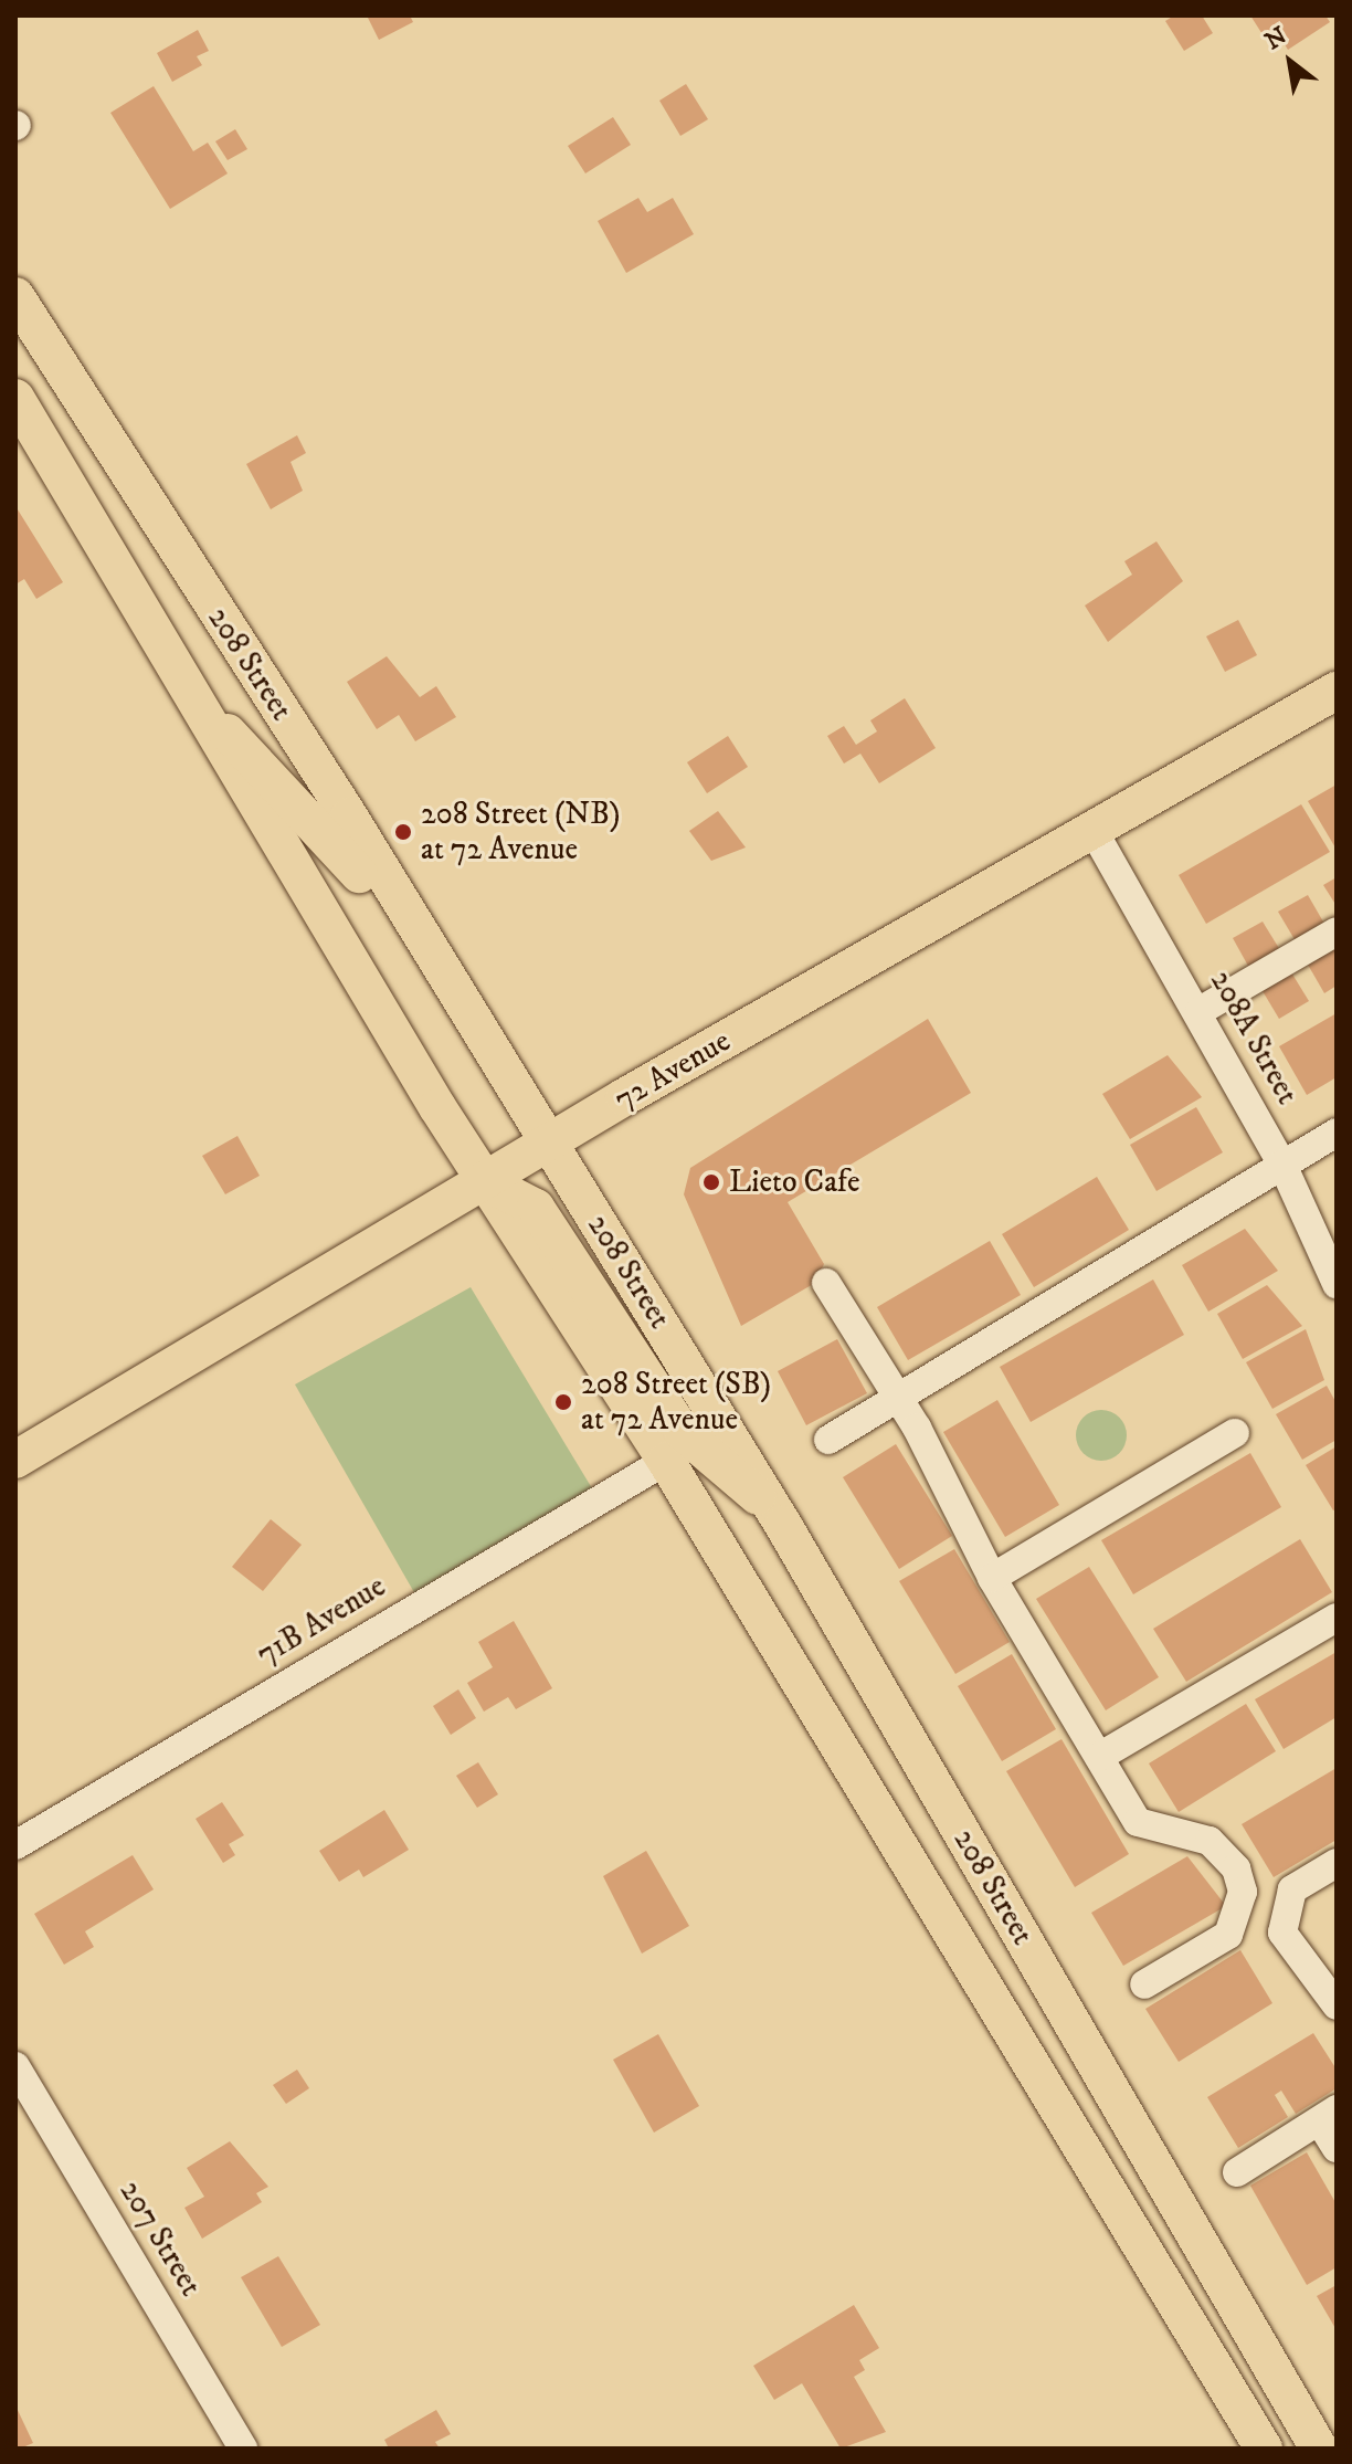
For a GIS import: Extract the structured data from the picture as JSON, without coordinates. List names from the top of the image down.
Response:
{
  "streets": {
    "main road": ["208 Street", "72 Avenue"],
    "street": ["208A Street", "71B Avenue", "207 Street"]
  },
  "crossings": [
    ["208 Street", "72 Avenue"],
    ["208 Street", "71B Avenue"],
    ["208A Street", "72 Avenue"]
  ],
  "places": ["208 Street (NB) at 72 Avenue", "Lieto Cafe", "208 Street (SB) at 72 Avenue"],
  "north": "top left"
}
